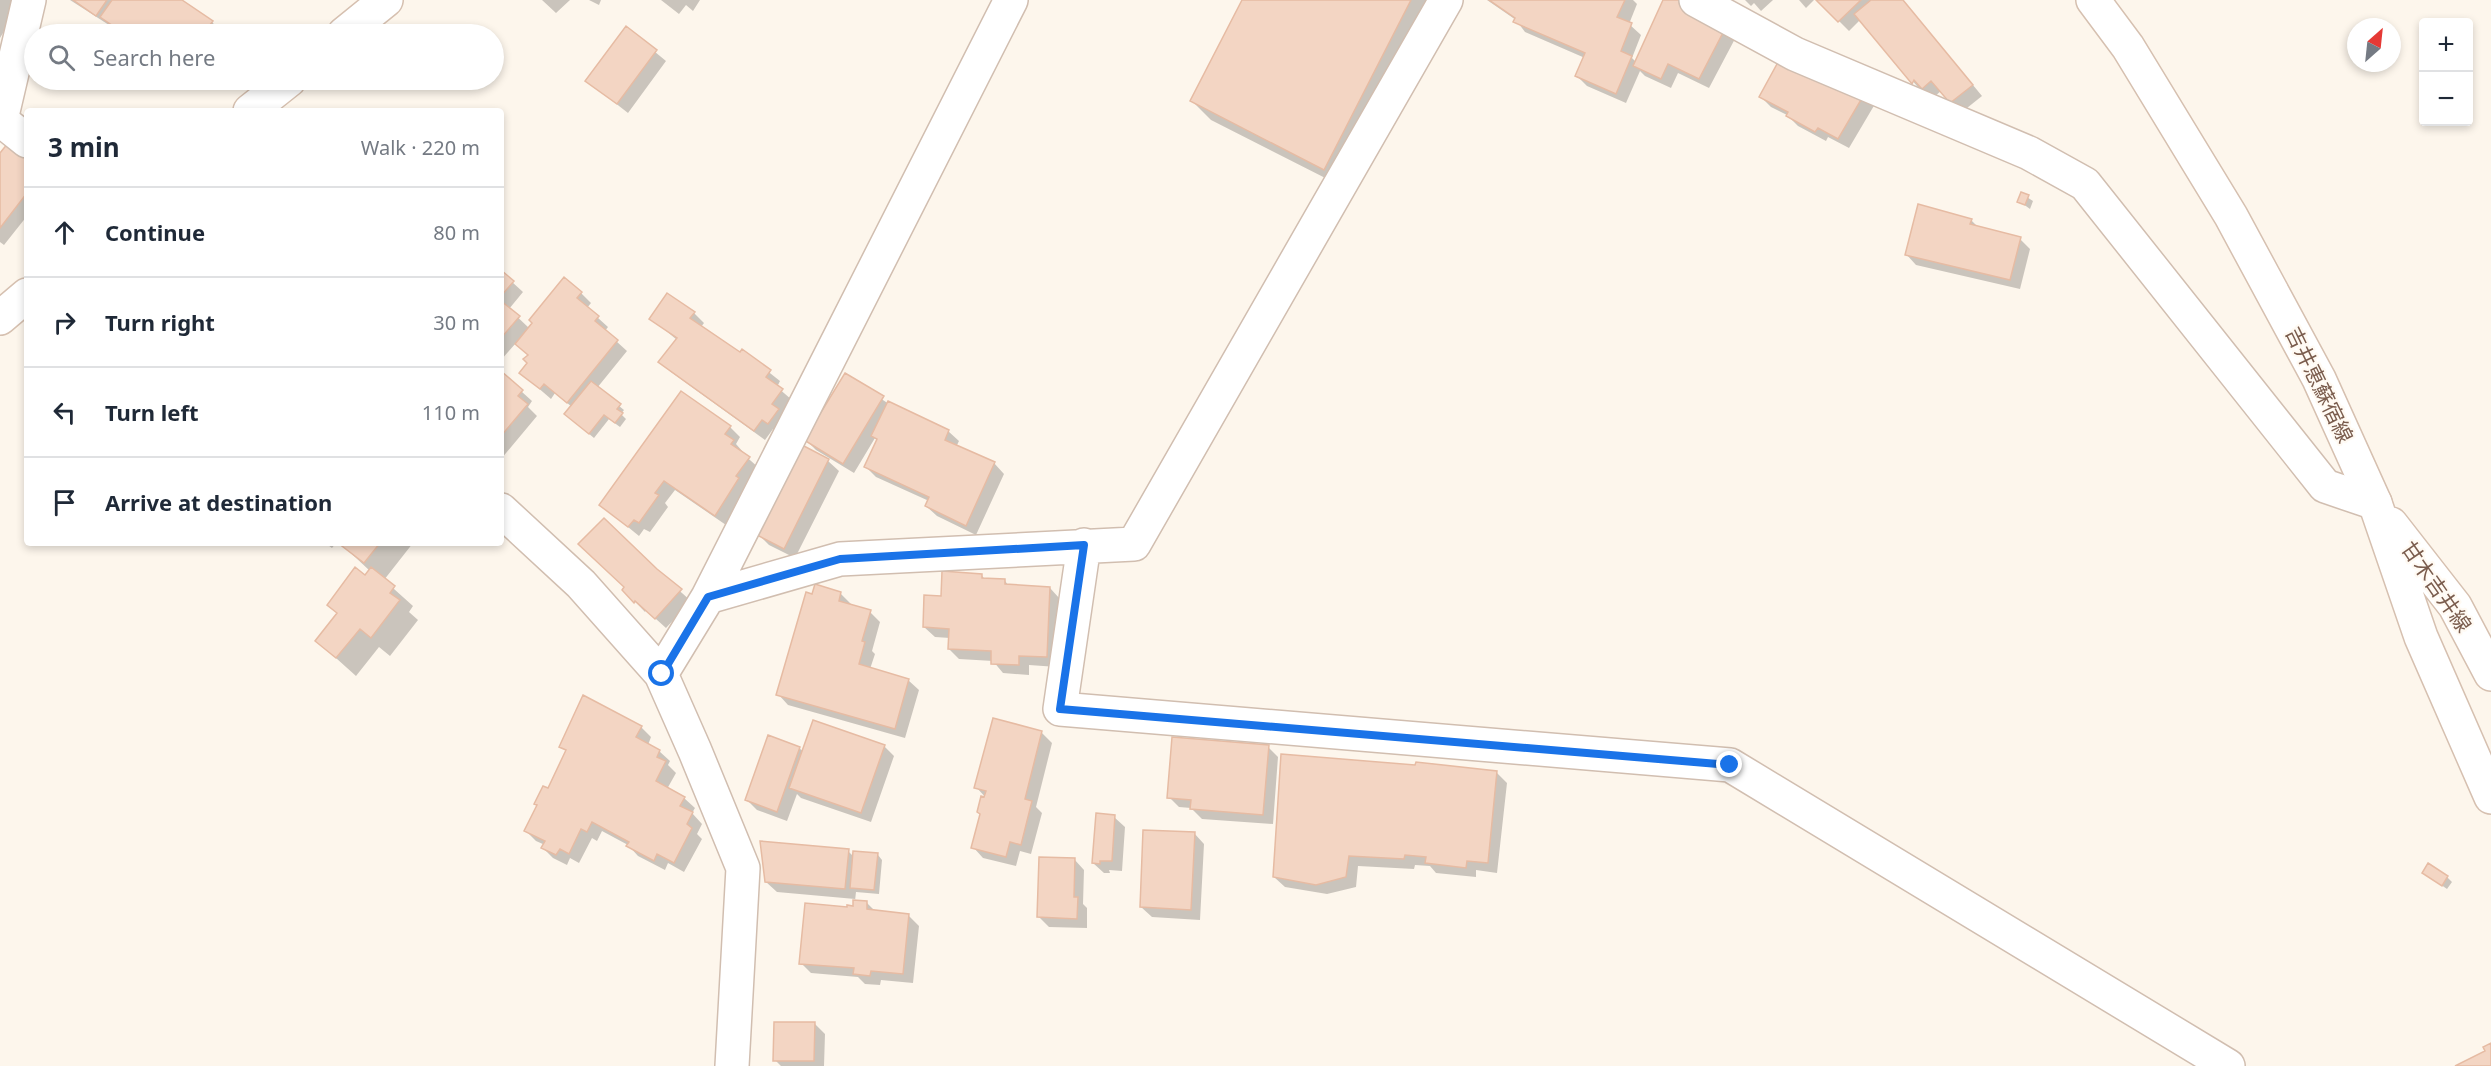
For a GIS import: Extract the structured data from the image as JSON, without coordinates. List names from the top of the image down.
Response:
{
  "streets": {
    "street": ["吉井恵蘇宿線", "甘木吉井線"]
  },
  "crossings": [
    ["吉井恵蘇宿線", "甘木吉井線"]
  ],
  "north": "top right",
  "page": {
    "map_buttons": ["+", "−"],
    "search": "Search here",
    "heading": ["3 min", "Walk · 220 m"],
    "list": [
      ["Continue", "80 m"],
      ["Turn right", "30 m"],
      ["Turn left", "110 m"],
      "Arrive at destination"
    ]
  }
}
